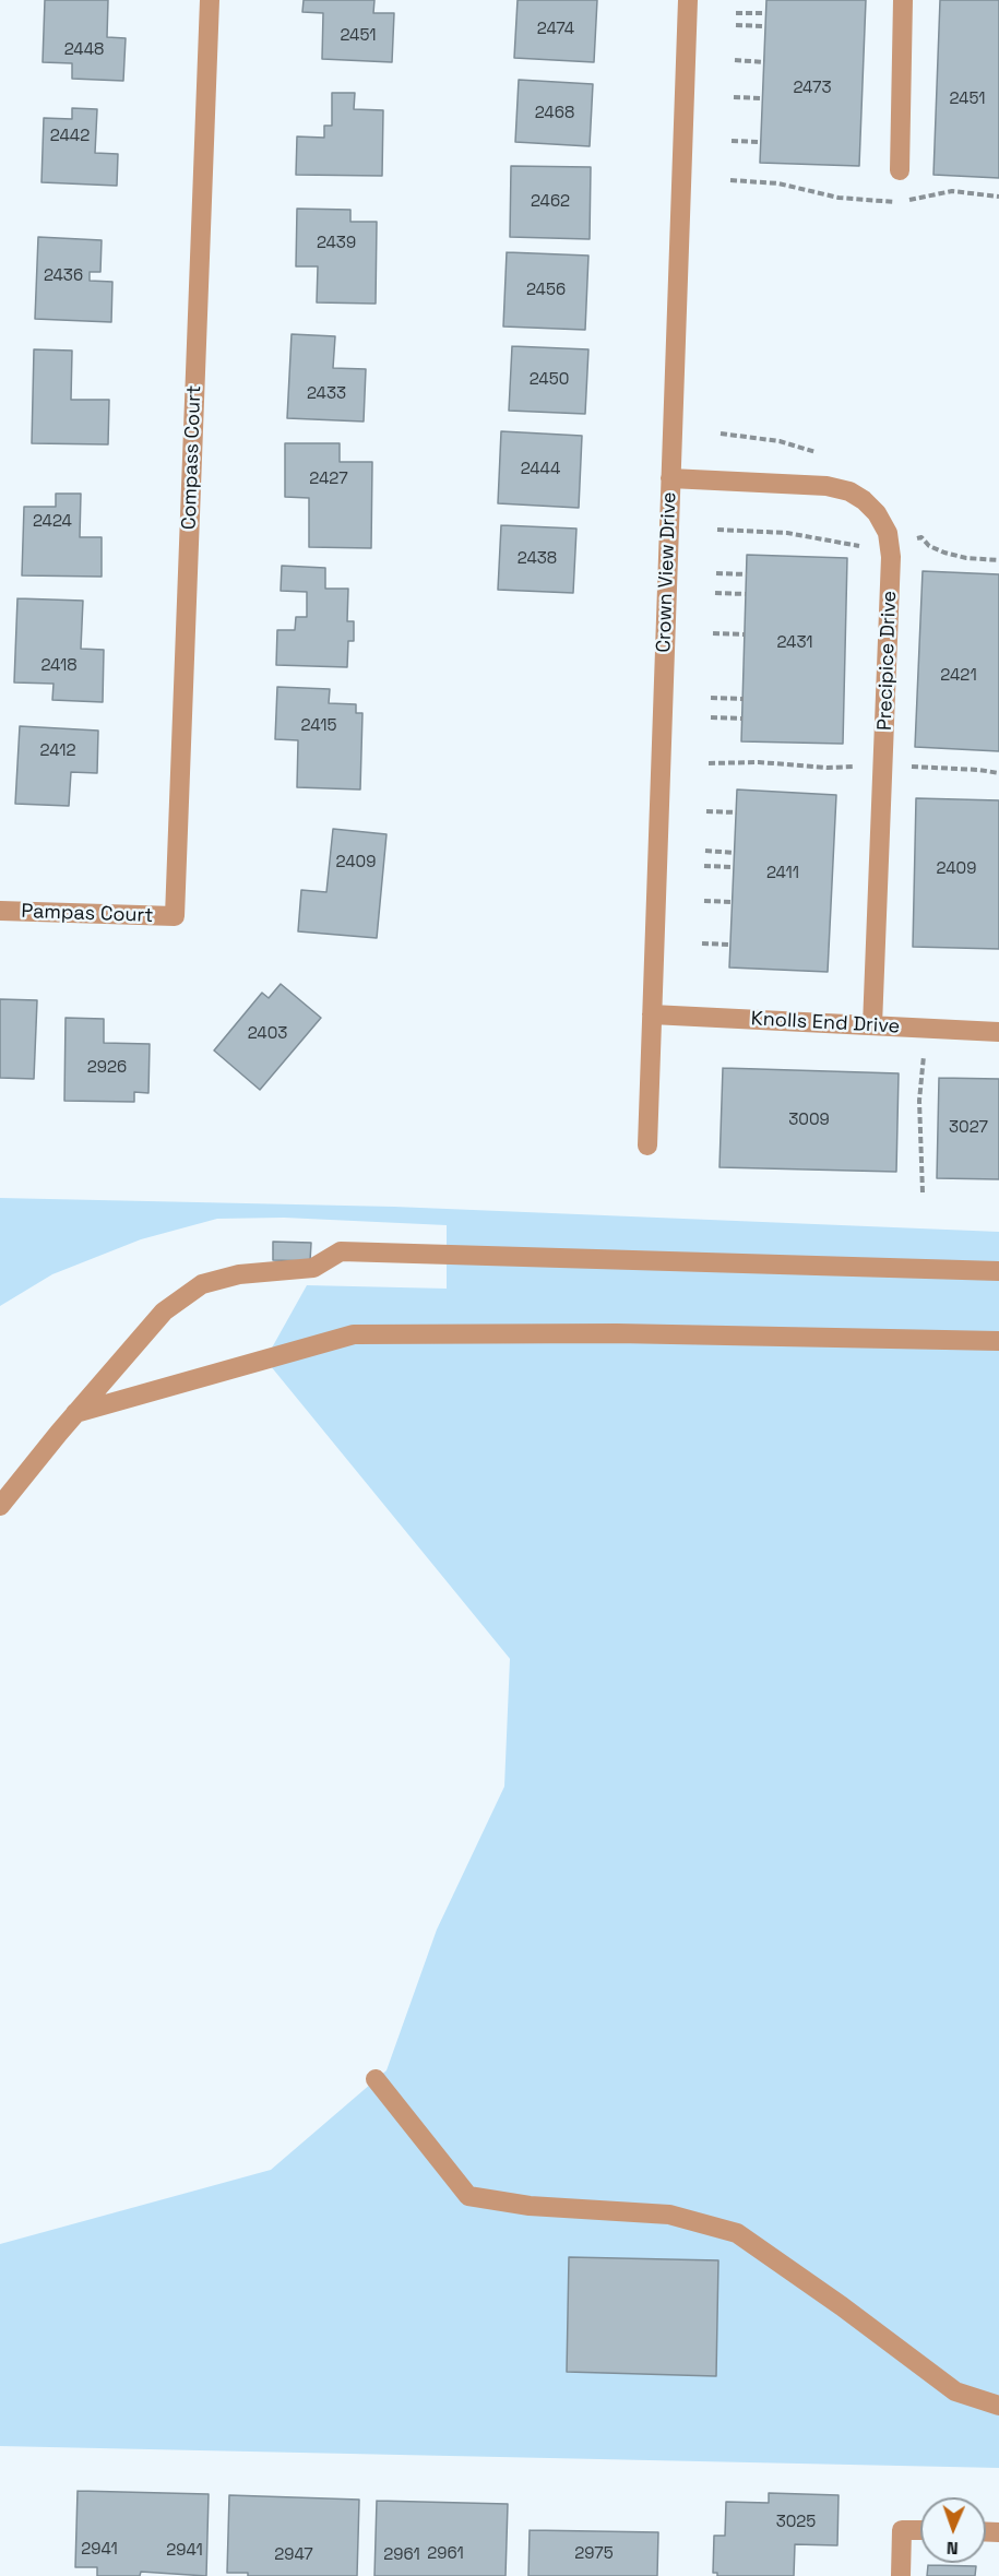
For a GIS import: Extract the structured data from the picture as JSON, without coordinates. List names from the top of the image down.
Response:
{
  "streets": {
    "street": [
      "Compass Court",
      "Crown View Drive",
      "Precipice Drive",
      "Pampas Court",
      "Knolls End Drive"
    ]
  },
  "crossings": [
    ["Compass Court", "Pampas Court"],
    ["Crown View Drive", "Precipice Drive"],
    ["Crown View Drive", "Knolls End Drive"],
    ["Precipice Drive", "Knolls End Drive"]
  ],
  "house_numbers": [
    "2474",
    "2451",
    "2448",
    "2473",
    "2451",
    "2468",
    "2442",
    "2462",
    "2439",
    "2436",
    "2456",
    "2450",
    "2433",
    "2444",
    "2427",
    "2424",
    "2438",
    "2431",
    "2418",
    "2421",
    "2415",
    "2412",
    "2409",
    "2409",
    "2411",
    "2403",
    "2926",
    "3009",
    "3027",
    "3025",
    "2941",
    "2941",
    "2961",
    "2975",
    "2947",
    "2961"
  ],
  "north": "bottom"
}
